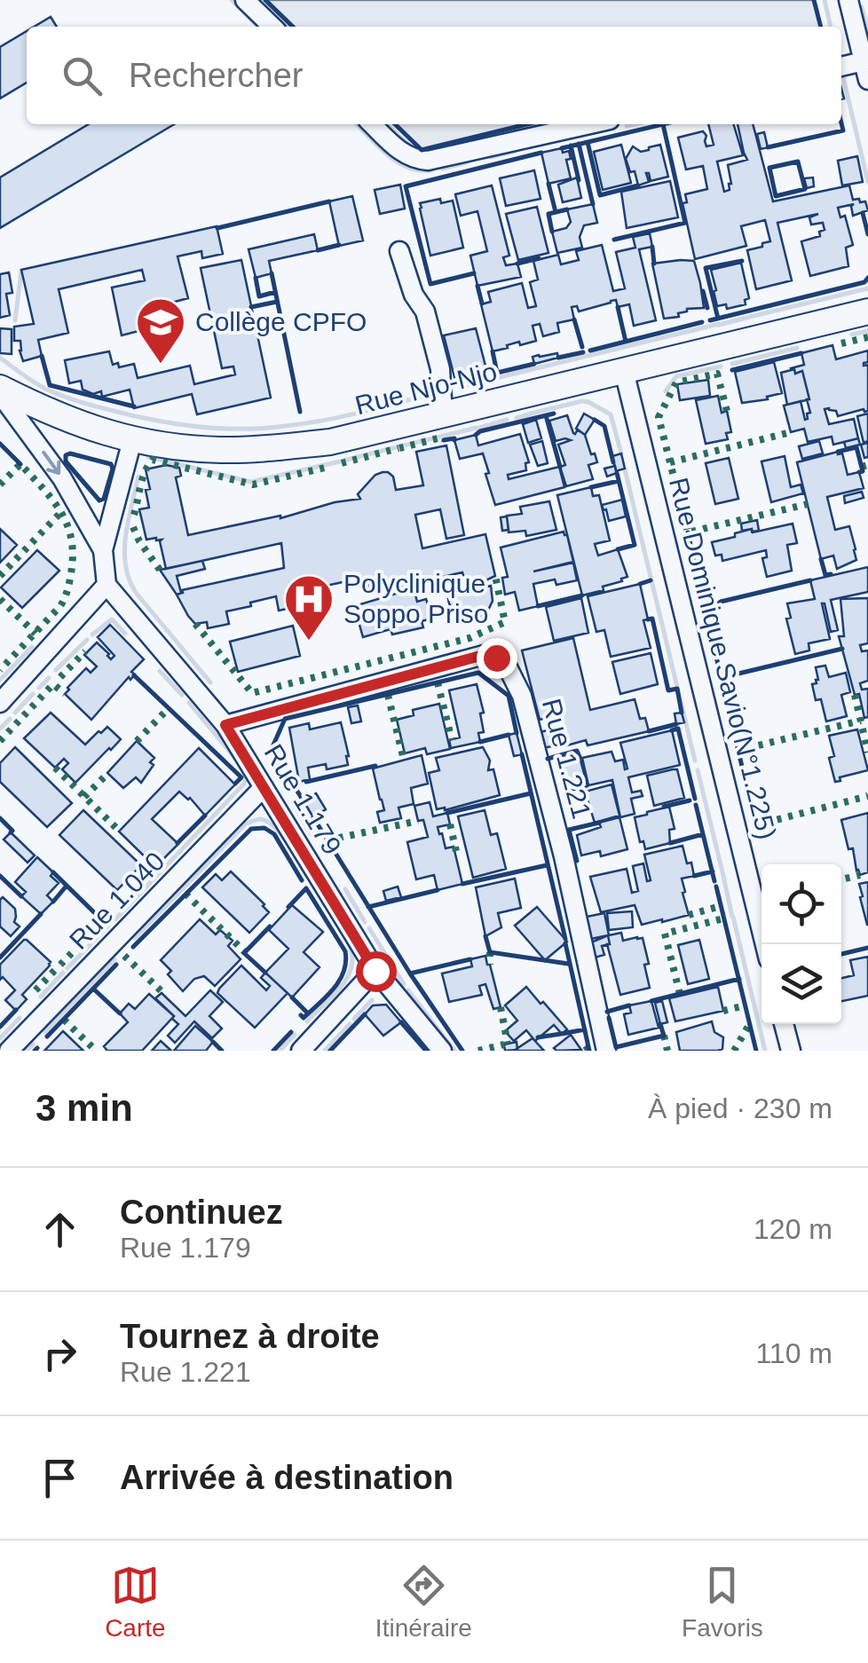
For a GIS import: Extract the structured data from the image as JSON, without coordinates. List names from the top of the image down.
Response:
{
  "streets": {
    "main road": ["Rue Njo-Njo"],
    "street": [
      "Rue Dominique Savio(N°1.225)",
      "Rue 1.221",
      "Rue 1.179",
      "Rue 1.040"
    ]
  },
  "crossings": [
    ["Rue Njo-Njo", "Rue Dominique Savio(N°1.225)"],
    ["Rue 1.221", "Rue 1.179"],
    ["Rue 1.179", "Rue 1.040"]
  ],
  "places": {
    "school or university": ["Collège CPFO"],
    "hospital": ["Polyclinique Soppo Priso"]
  },
  "page": {
    "search": "Rechercher",
    "heading": ["3 min", "À pied · 230 m"],
    "list": [
      ["Continuez", "Rue 1.179", "120 m"],
      ["Tournez à droite", "Rue 1.221", "110 m"],
      "Arrivée à destination"
    ],
    "nav": ["Carte", "Itinéraire", "Favoris"]
  }
}
